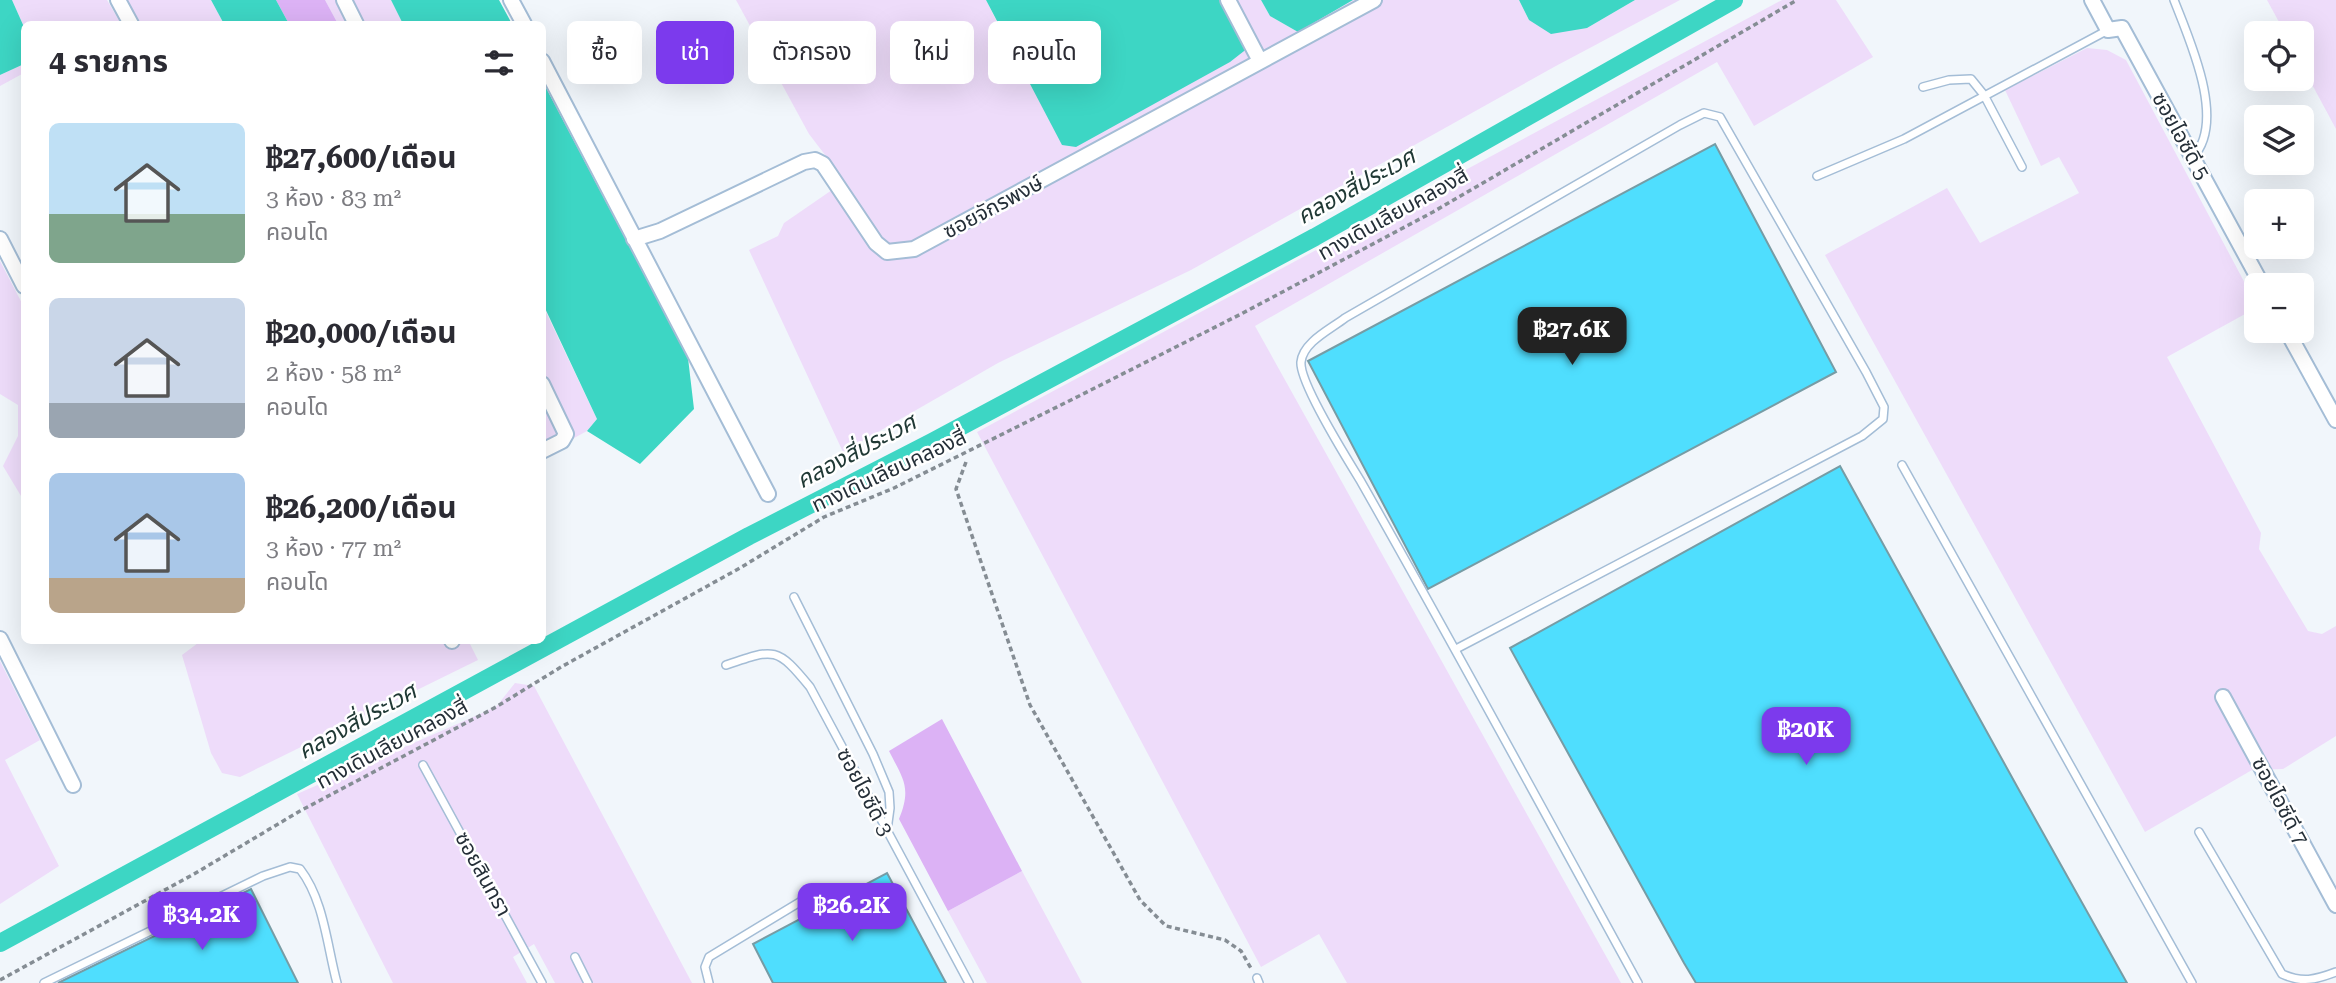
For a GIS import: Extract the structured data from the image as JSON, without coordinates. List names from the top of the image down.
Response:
{
  "streets": {
    "street": ["ซอยไอซีดี 5", "ซอยจักรพงษ์", "ซอยไอซีดี 7"],
    "lane": ["ซอยไอซีดี 3", "ซอยสินทรา"],
    "path": ["ทางเดินเลียบคลองสี่"]
  },
  "water": ["คลองสี่ประเวศ"],
  "page": {
    "map_buttons": ["+", "−"],
    "chip": [
      "ซื้อ",
      "เช่า",
      "ตัวกรอง",
      "ใหม่",
      "คอนโด"
    ],
    "heading": "4 รายการ",
    "list": [
      {
        "name": "฿27,600/เดือน",
        "note": "3 ห้อง · 83 m² · คอนโด"
      },
      {
        "name": "฿20,000/เดือน",
        "note": "2 ห้อง · 58 m² · คอนโด"
      },
      {
        "name": "฿26,200/เดือน",
        "note": "3 ห้อง · 77 m² · คอนโด"
      }
    ],
    "price": [
      "฿27.6K",
      "฿20K",
      "฿26.2K",
      "฿34.2K"
    ]
  }
}
